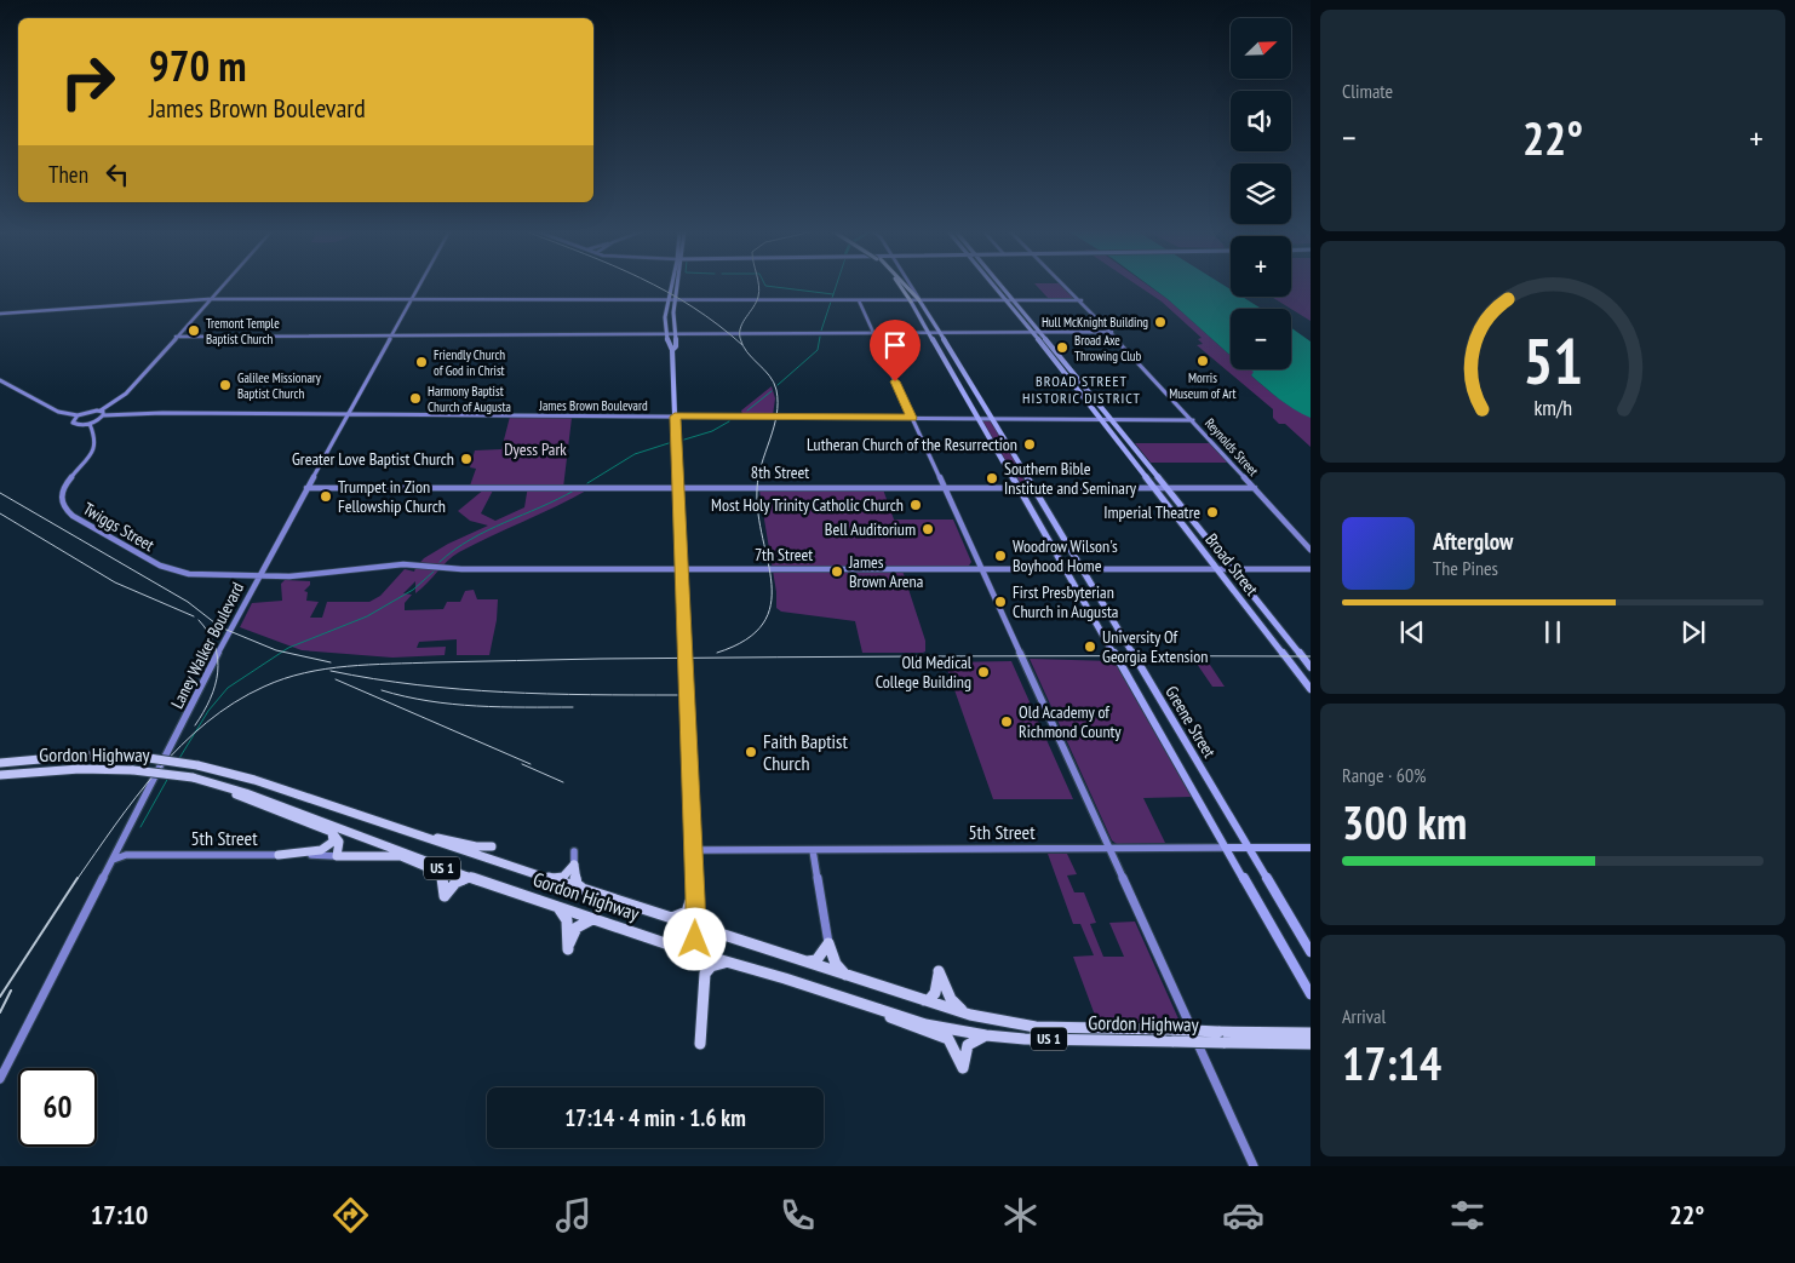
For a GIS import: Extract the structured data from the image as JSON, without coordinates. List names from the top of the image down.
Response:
{
  "streets": {
    "highway": ["Gordon Highway", "US 1"],
    "main road": ["Broad Street", "Greene Street", "5th Street"],
    "street": [
      "James Brown Boulevard",
      "Reynolds Street",
      "8th Street",
      "Twiggs Street",
      "7th Street",
      "Laney Walker Boulevard"
    ]
  },
  "crossings": [
    ["James Brown Boulevard", "Reynolds Street"],
    ["James Brown Boulevard", "Broad Street"],
    ["James Brown Boulevard", "Laney Walker Boulevard"],
    ["James Brown Boulevard", "Greene Street"],
    ["Reynolds Street", "8th Street"],
    ["8th Street", "Broad Street"],
    ["8th Street", "Laney Walker Boulevard"],
    ["8th Street", "Greene Street"],
    ["Twiggs Street", "7th Street"],
    ["Twiggs Street", "Laney Walker Boulevard"],
    ["7th Street", "Broad Street"],
    ["7th Street", "Laney Walker Boulevard"],
    ["7th Street", "Greene Street"],
    ["Laney Walker Boulevard", "5th Street"],
    ["Greene Street", "5th Street"]
  ],
  "districts": ["BROAD STREET HISTORIC DISTRICT"],
  "parks": ["Dyess Park"],
  "places": [
    "Hull McKnight Building",
    "Tremont Temple Baptist Church",
    "Broad Axe Throwing Club",
    "Morris Museum of Art",
    "Friendly Church of God in Christ",
    "Galilee Missionary Baptist Church",
    "Harmony Baptist Church of Augusta",
    "Lutheran Church of the Resurrection",
    "Greater Love Baptist Church",
    "Southern Bible Institute and Seminary",
    "Trumpet in Zion Fellowship Church",
    "Most Holy Trinity Catholic Church",
    "Imperial Theatre",
    "Bell Auditorium",
    "Woodrow Wilson's Boyhood Home",
    "James Brown Arena",
    "First Presbyterian Church in Augusta",
    "University Of Georgia Extension",
    "Old Medical College Building",
    "Old Academy of Richmond County",
    "Faith Baptist Church"
  ],
  "north": "top right",
  "page": {
    "tile": [
      "Climate",
      ["Range · 60%", "300 km"],
      ["Arrival", "17:14"]
    ],
    "map_buttons": ["+", "−"],
    "turn": ["970 m", "James Brown Boulevard"],
    "heat": ["−", "22°", "+"],
    "then": "Then",
    "song": ["Afterglow", "The Pines"],
    "limit": "60",
    "trip": "17:14 · 4 min · 1.6 km",
    "tabs": ["17:10", "22°"],
    "gauge": ["51", "km/h"]
  }
}
